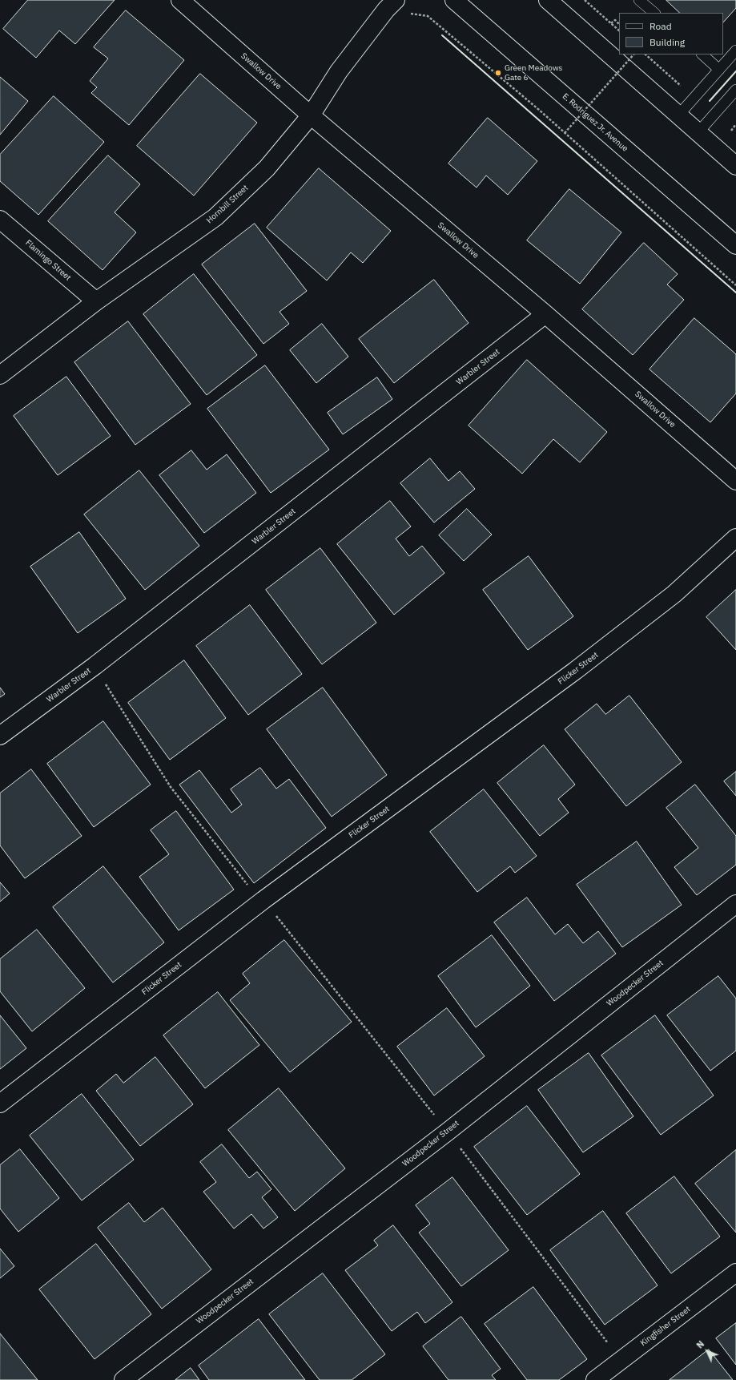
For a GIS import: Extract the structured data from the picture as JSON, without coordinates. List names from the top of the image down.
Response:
{
  "streets": {
    "street": [
      "Swallow Drive",
      "E. Rodriguez Jr. Avenue",
      "Hornbill Street",
      "Flamingo Street",
      "Warbler Street",
      "Flicker Street",
      "Woodpecker Street",
      "Kingfisher Street"
    ]
  },
  "crossings": [
    ["Swallow Drive", "Hornbill Street"],
    ["Swallow Drive", "Warbler Street"],
    ["Hornbill Street", "Flamingo Street"]
  ],
  "places": ["Green Meadows Gate 6"],
  "legend": ["Road", "Building"],
  "north": "top left"
}
